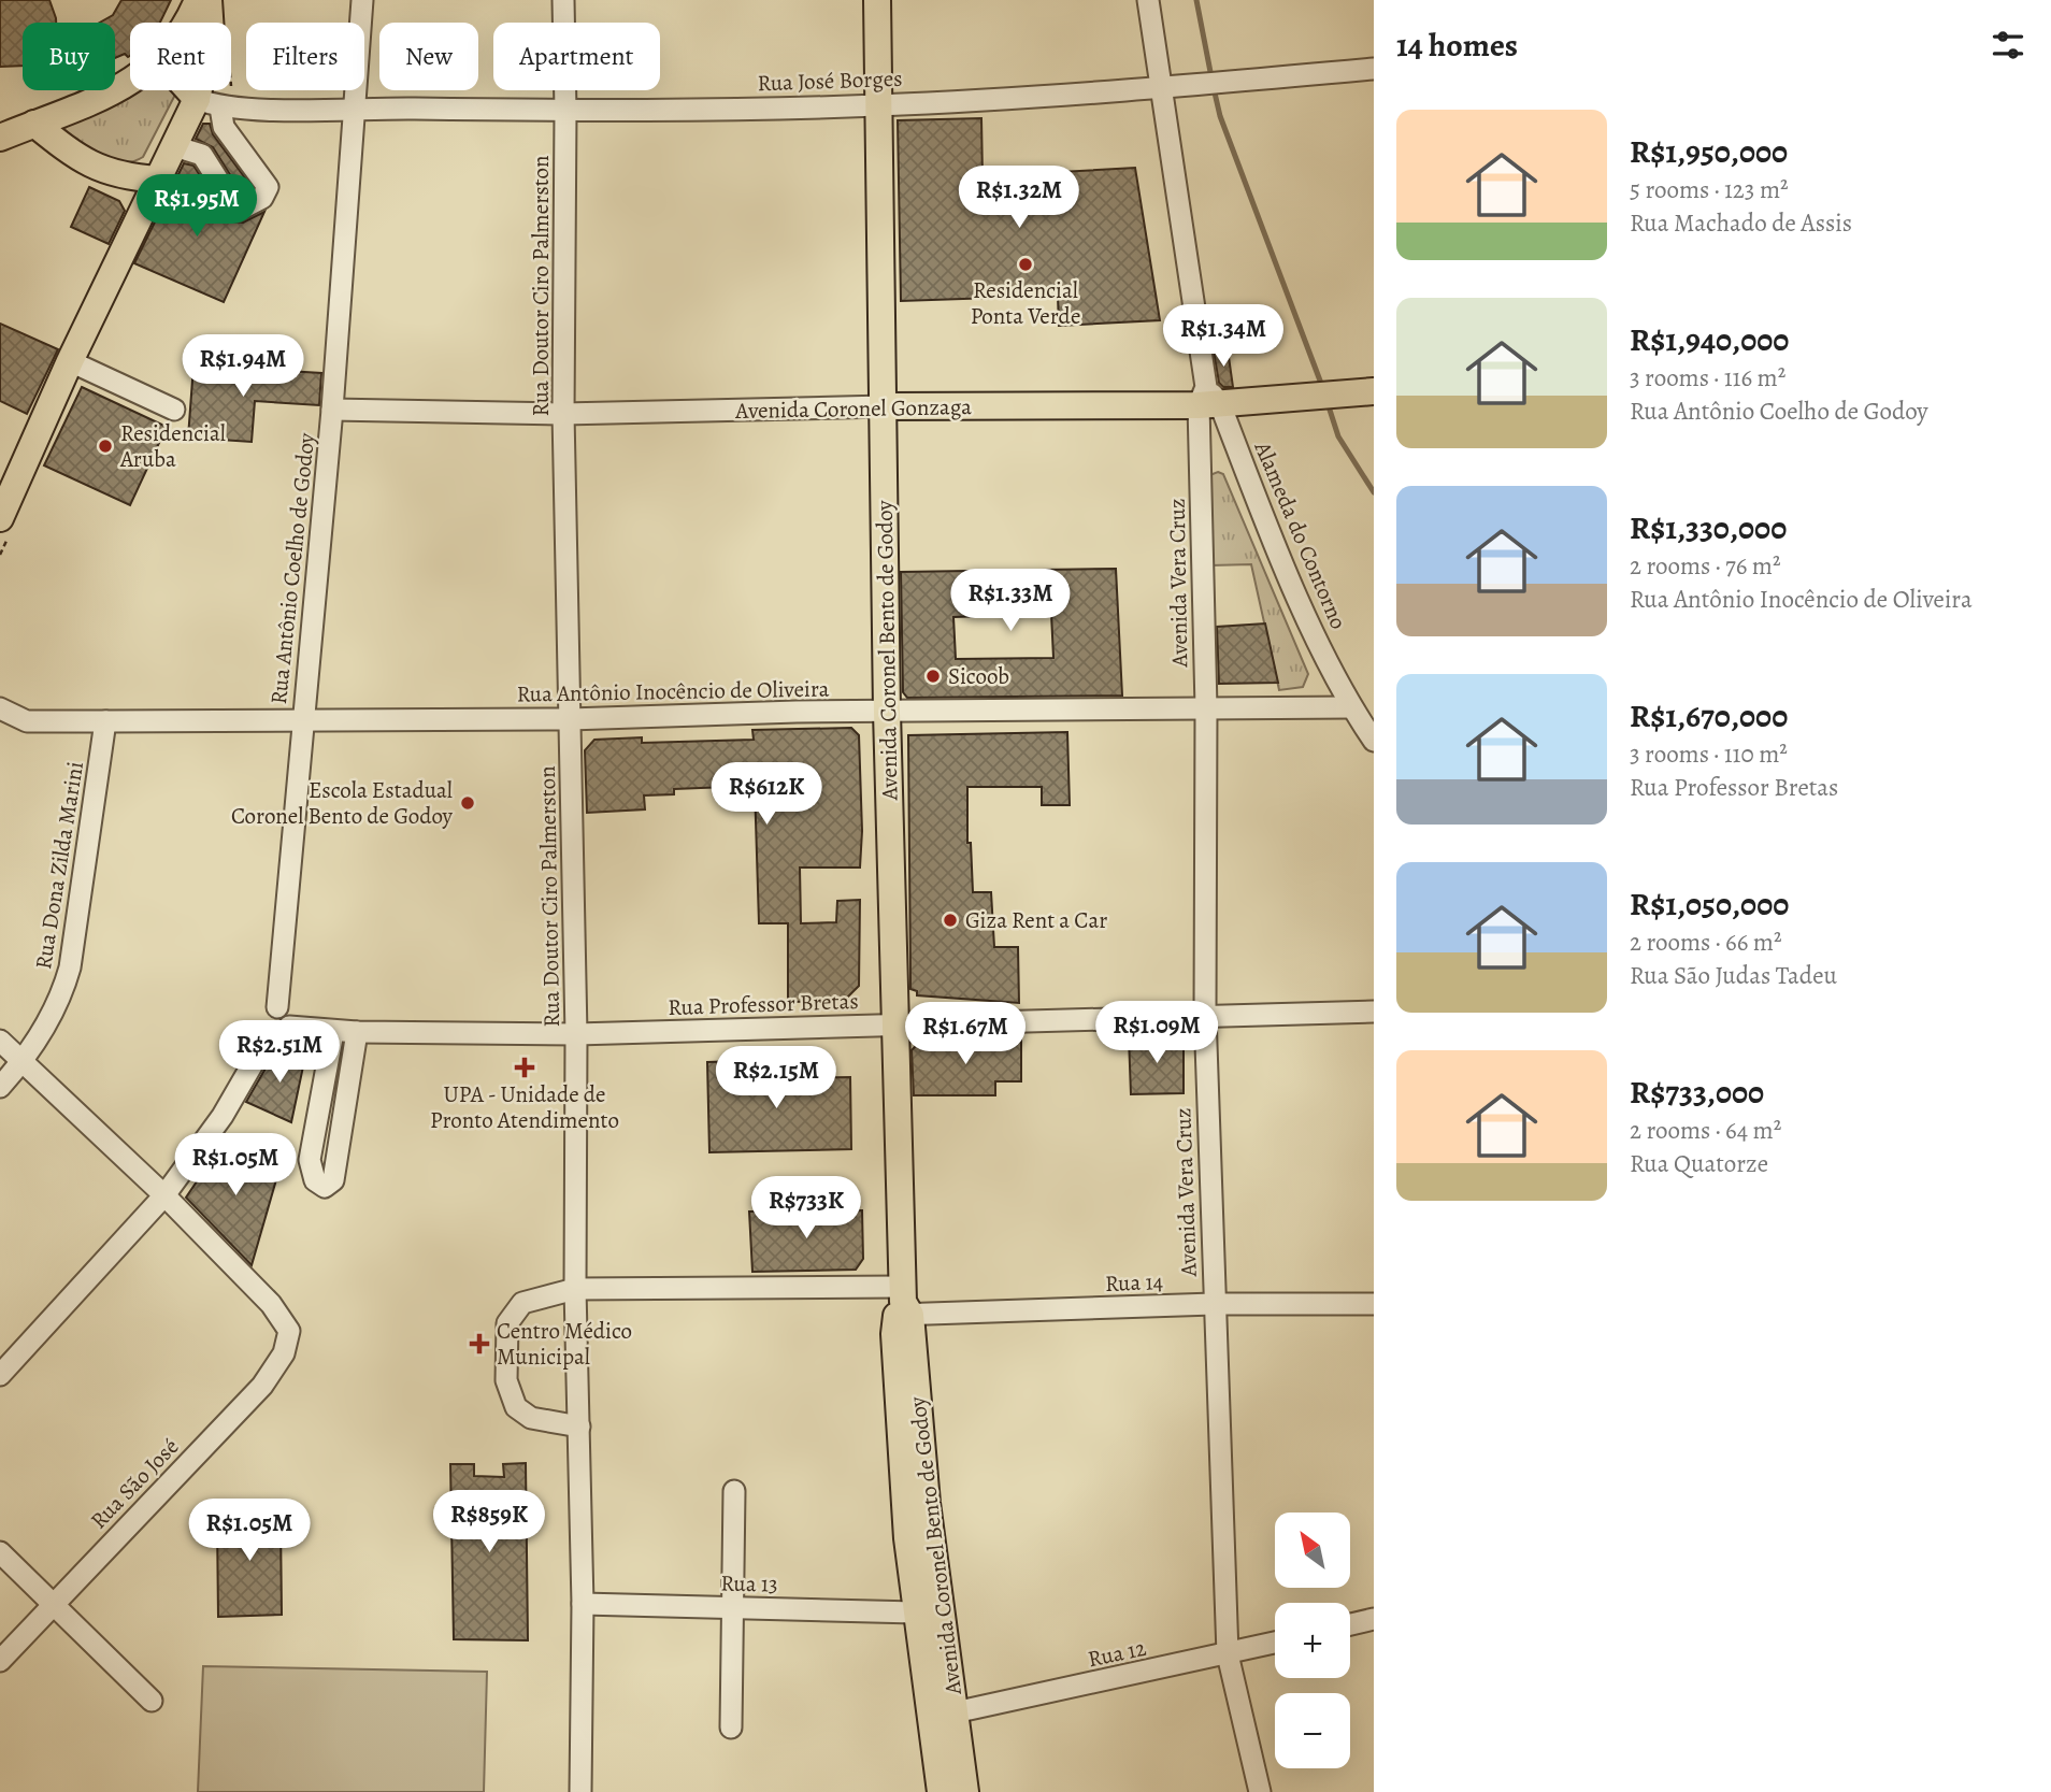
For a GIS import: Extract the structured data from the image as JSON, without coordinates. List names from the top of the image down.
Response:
{
  "streets": {
    "main road": ["Avenida Coronel Gonzaga", "Avenida Coronel Bento de Godoy"],
    "street": [
      "Rua José Borges",
      "Rua Doutor Ciro Palmerston",
      "Alameda do Contorno",
      "Rua Antônio Coelho de Godoy",
      "Avenida Vera Cruz",
      "Rua Antônio Inocêncio de Oliveira",
      "Rua Dona Zilda Marini",
      "Rua Professor Bretas",
      "Rua 14",
      "Rua São José",
      "Rua 13",
      "Rua 12"
    ]
  },
  "crossings": [
    ["Rua José Borges", "Rua Doutor Ciro Palmerston"],
    ["Rua José Borges", "Alameda do Contorno"],
    ["Rua José Borges", "Rua Antônio Coelho de Godoy"],
    ["Rua José Borges", "Avenida Coronel Bento de Godoy"],
    ["Rua Doutor Ciro Palmerston", "Avenida Coronel Gonzaga"],
    ["Rua Doutor Ciro Palmerston", "Rua Antônio Inocêncio de Oliveira"],
    ["Rua Doutor Ciro Palmerston", "Rua Professor Bretas"],
    ["Rua Doutor Ciro Palmerston", "Rua 14"],
    ["Rua Doutor Ciro Palmerston", "Rua 13"],
    ["Avenida Coronel Gonzaga", "Alameda do Contorno"],
    ["Avenida Coronel Gonzaga", "Rua Antônio Coelho de Godoy"],
    ["Avenida Coronel Gonzaga", "Avenida Vera Cruz"],
    ["Avenida Coronel Gonzaga", "Avenida Coronel Bento de Godoy"],
    ["Alameda do Contorno", "Avenida Vera Cruz"],
    ["Alameda do Contorno", "Rua Antônio Inocêncio de Oliveira"],
    ["Rua Antônio Coelho de Godoy", "Rua Antônio Inocêncio de Oliveira"],
    ["Rua Antônio Coelho de Godoy", "Rua Professor Bretas"],
    ["Avenida Vera Cruz", "Rua Antônio Inocêncio de Oliveira"],
    ["Avenida Vera Cruz", "Rua Professor Bretas"],
    ["Avenida Vera Cruz", "Rua 14"],
    ["Avenida Vera Cruz", "Rua 12"],
    ["Avenida Coronel Bento de Godoy", "Rua Antônio Inocêncio de Oliveira"],
    ["Avenida Coronel Bento de Godoy", "Rua Professor Bretas"],
    ["Avenida Coronel Bento de Godoy", "Rua 14"],
    ["Avenida Coronel Bento de Godoy", "Rua 13"],
    ["Avenida Coronel Bento de Godoy", "Rua 12"],
    ["Rua Antônio Inocêncio de Oliveira", "Rua Dona Zilda Marini"]
  ],
  "places": {
    "other": [
      "Residencial Ponta Verde",
      "Residencial Aruba",
      "Sicoob",
      "Escola Estadual Coronel Bento de Godoy",
      "Giza Rent a Car"
    ],
    "health": ["UPA - Unidade de Pronto Atendimento", "Centro Médico Municipal"]
  },
  "north": "top left",
  "page": {
    "heading": "14 homes",
    "chip": [
      "Buy",
      "Rent",
      "Filters",
      "New",
      "Apartment"
    ],
    "list": [
      {
        "name": "R$1,950,000",
        "note": "5 rooms · 123 m² · Rua Machado de Assis"
      },
      {
        "name": "R$1,940,000",
        "note": "3 rooms · 116 m² · Rua Antônio Coelho de Godoy"
      },
      {
        "name": "R$1,330,000",
        "note": "2 rooms · 76 m² · Rua Antônio Inocêncio de Oliveira"
      },
      {
        "name": "R$1,670,000",
        "note": "3 rooms · 110 m² · Rua Professor Bretas"
      },
      {
        "name": "R$1,050,000",
        "note": "2 rooms · 66 m² · Rua São Judas Tadeu"
      },
      {
        "name": "R$733,000",
        "note": "2 rooms · 64 m² · Rua Quatorze"
      }
    ],
    "price": [
      "R$1.32M",
      "R$1.95M",
      "R$1.34M",
      "R$1.94M",
      "R$1.33M",
      "R$612K",
      "R$1.09M",
      "R$1.67M",
      "R$2.51M",
      "R$2.15M",
      "R$1.05M",
      "R$733K",
      "R$859K",
      "R$1.05M"
    ],
    "map_buttons": ["+", "−"]
  }
}
